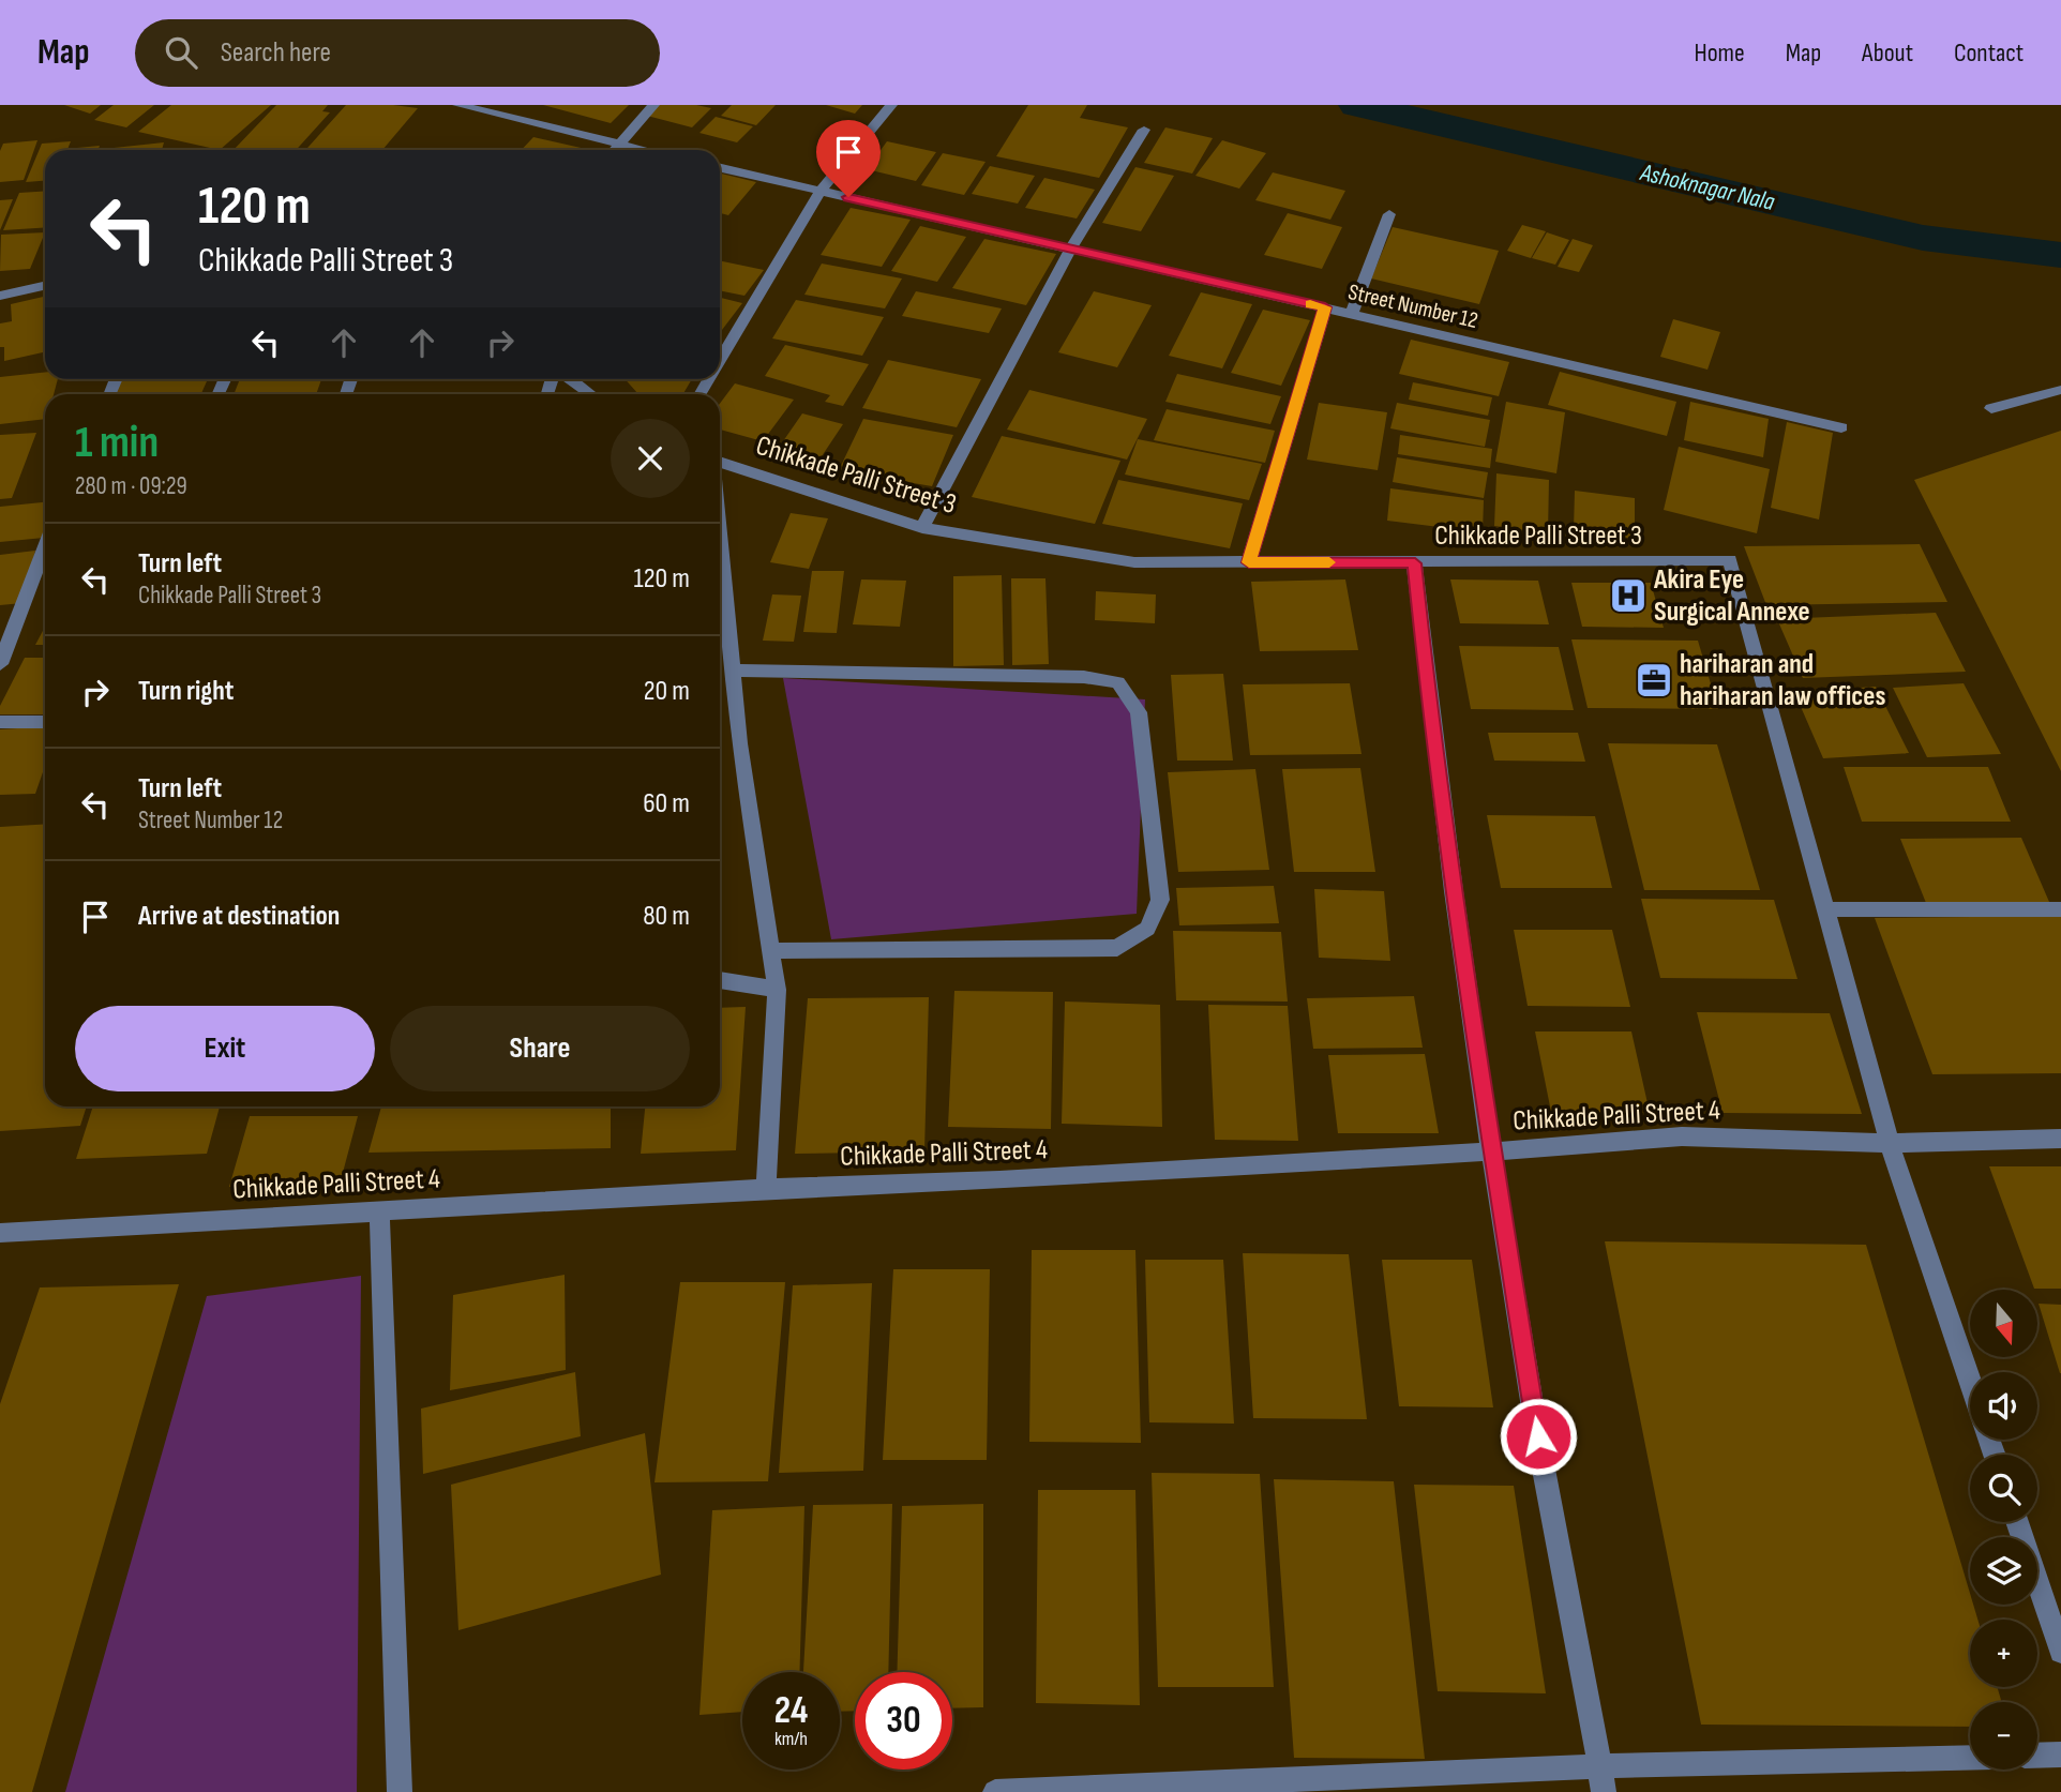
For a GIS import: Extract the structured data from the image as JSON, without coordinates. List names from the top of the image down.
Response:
{
  "streets": {
    "street": ["Street Number 12", "Chikkade Palli Street 3", "Chikkade Palli Street 4"]
  },
  "crossings": [
    ["Chikkade Palli Street 3", "Chikkade Palli Street 4"]
  ],
  "water": ["Ashoknagar Nala"],
  "places": {
    "hospital": ["Akira Eye Surgical Annexe"],
    "office": ["hariharan and hariharan law offices"]
  },
  "north": "bottom",
  "page": {
    "header": "Map",
    "search": "Search here",
    "nav": [
      "Home",
      "Map",
      "About",
      "Contact"
    ],
    "turn": ["120 m", "Chikkade Palli Street 3"],
    "heading": ["1 min", "280 m · 09:29"],
    "list": [
      {
        "name": "Turn left",
        "note": "Chikkade Palli Street 3",
        "value": "120 m"
      },
      {
        "name": "Turn right",
        "value": "20 m"
      },
      {
        "name": "Turn left",
        "note": "Street Number 12",
        "value": "60 m"
      },
      {
        "name": "Arrive at destination",
        "value": "80 m"
      }
    ],
    "buttons": ["Exit", "Share"],
    "map_buttons": ["+", "−"],
    "speed": "24 km/h",
    "limit": "30"
  }
}
